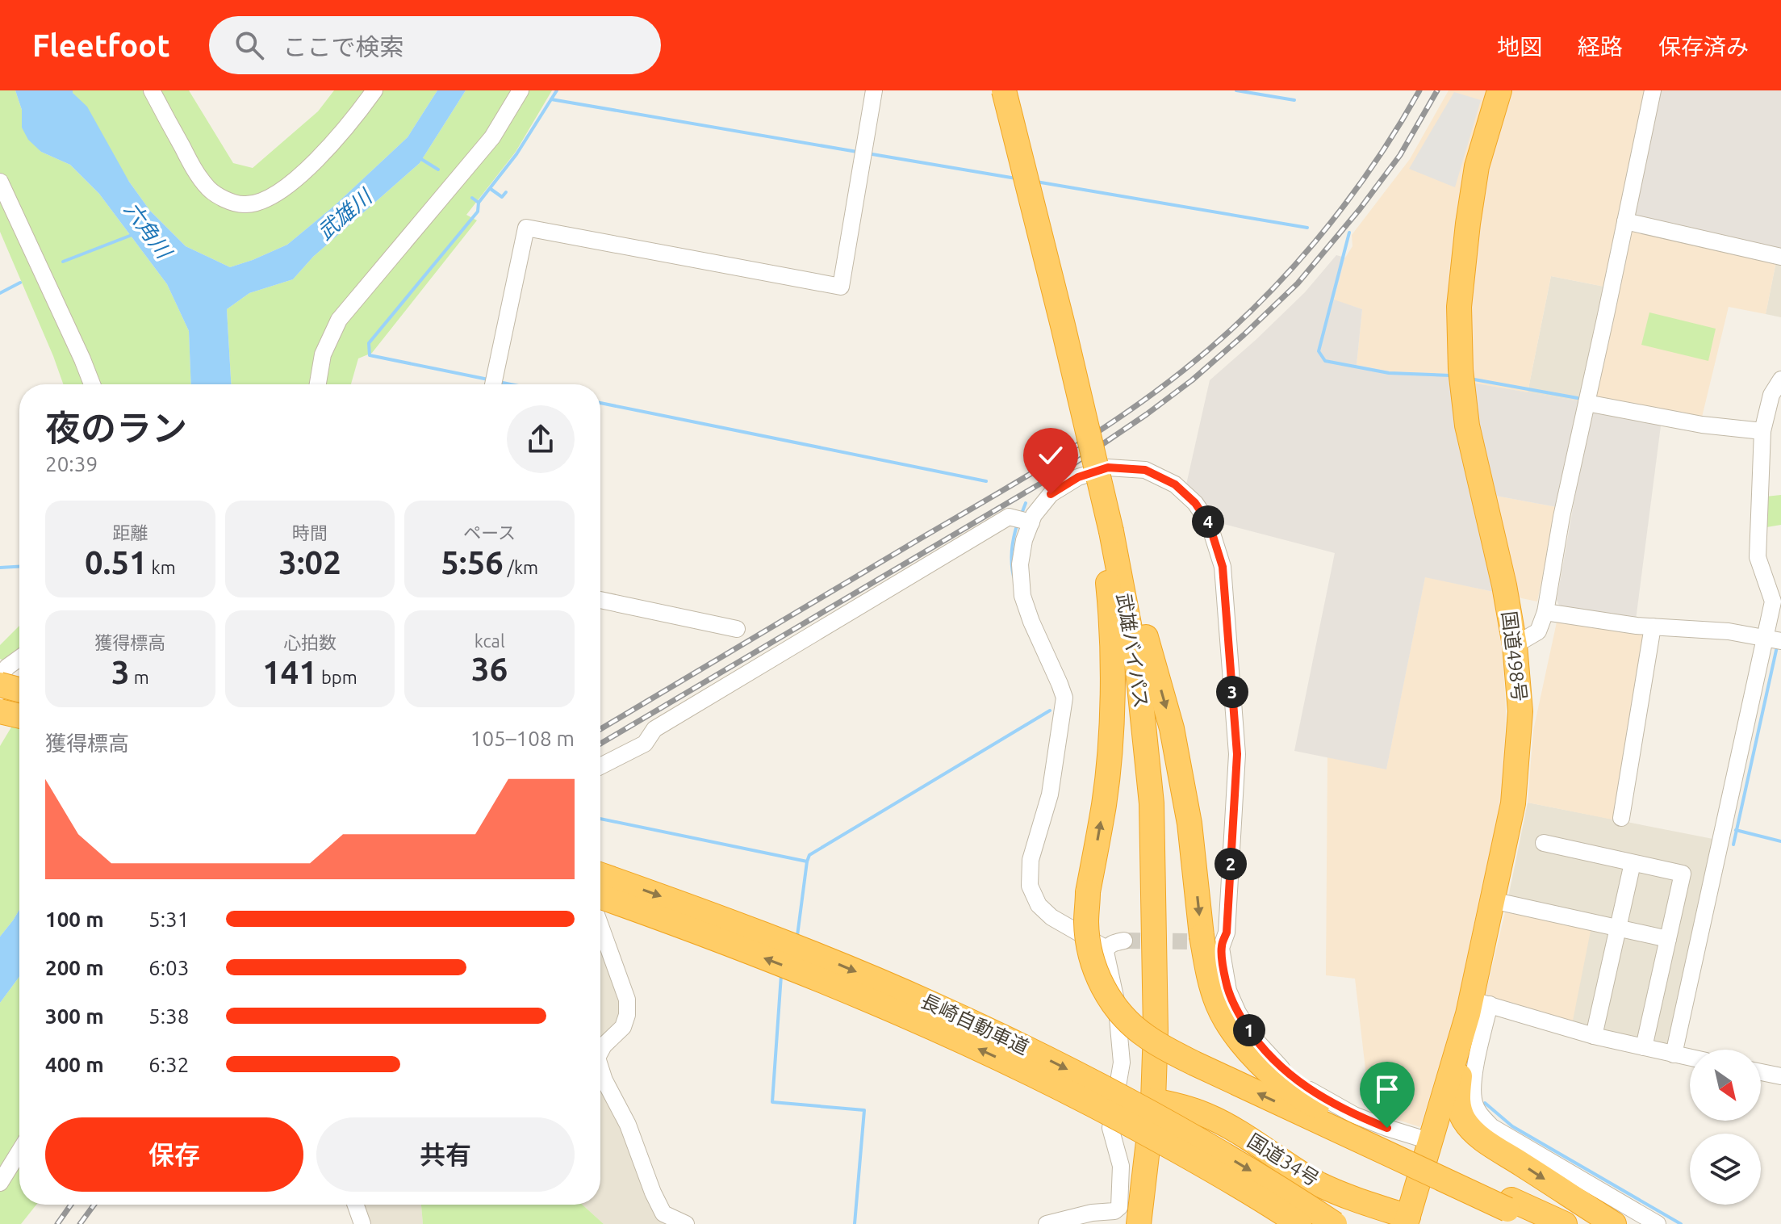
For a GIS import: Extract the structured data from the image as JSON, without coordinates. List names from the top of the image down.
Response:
{
  "streets": {
    "highway": [
      "武雄バイパス",
      "国道498号",
      "長崎自動車道",
      "国道34号"
    ]
  },
  "crossings": [
    ["武雄バイパス", "国道34号"],
    ["国道498号", "国道34号"]
  ],
  "water": ["武雄川", "六角川"],
  "north": "bottom right",
  "page": {
    "header": "Fleetfoot",
    "search": "ここで検索",
    "nav": ["地図", "経路", "保存済み"],
    "heading": ["夜のラン", "20:39"],
    "stats": [
      ["距離", "0.51 km"],
      ["時間", "3:02"],
      ["ペース", "5:56 /km"],
      ["獲得標高", "3 m"],
      ["心拍数", "141 bpm"],
      ["kcal", "36"]
    ],
    "pins": [
      "4",
      "3",
      "2",
      "1"
    ],
    "chart": ["獲得標高", "105–108 m"],
    "list": [
      {
        "name": "100 m",
        "note": "5:31"
      },
      {
        "name": "200 m",
        "note": "6:03"
      },
      {
        "name": "300 m",
        "note": "5:38"
      },
      {
        "name": "400 m",
        "note": "6:32"
      }
    ],
    "buttons": ["保存", "共有"]
  }
}
